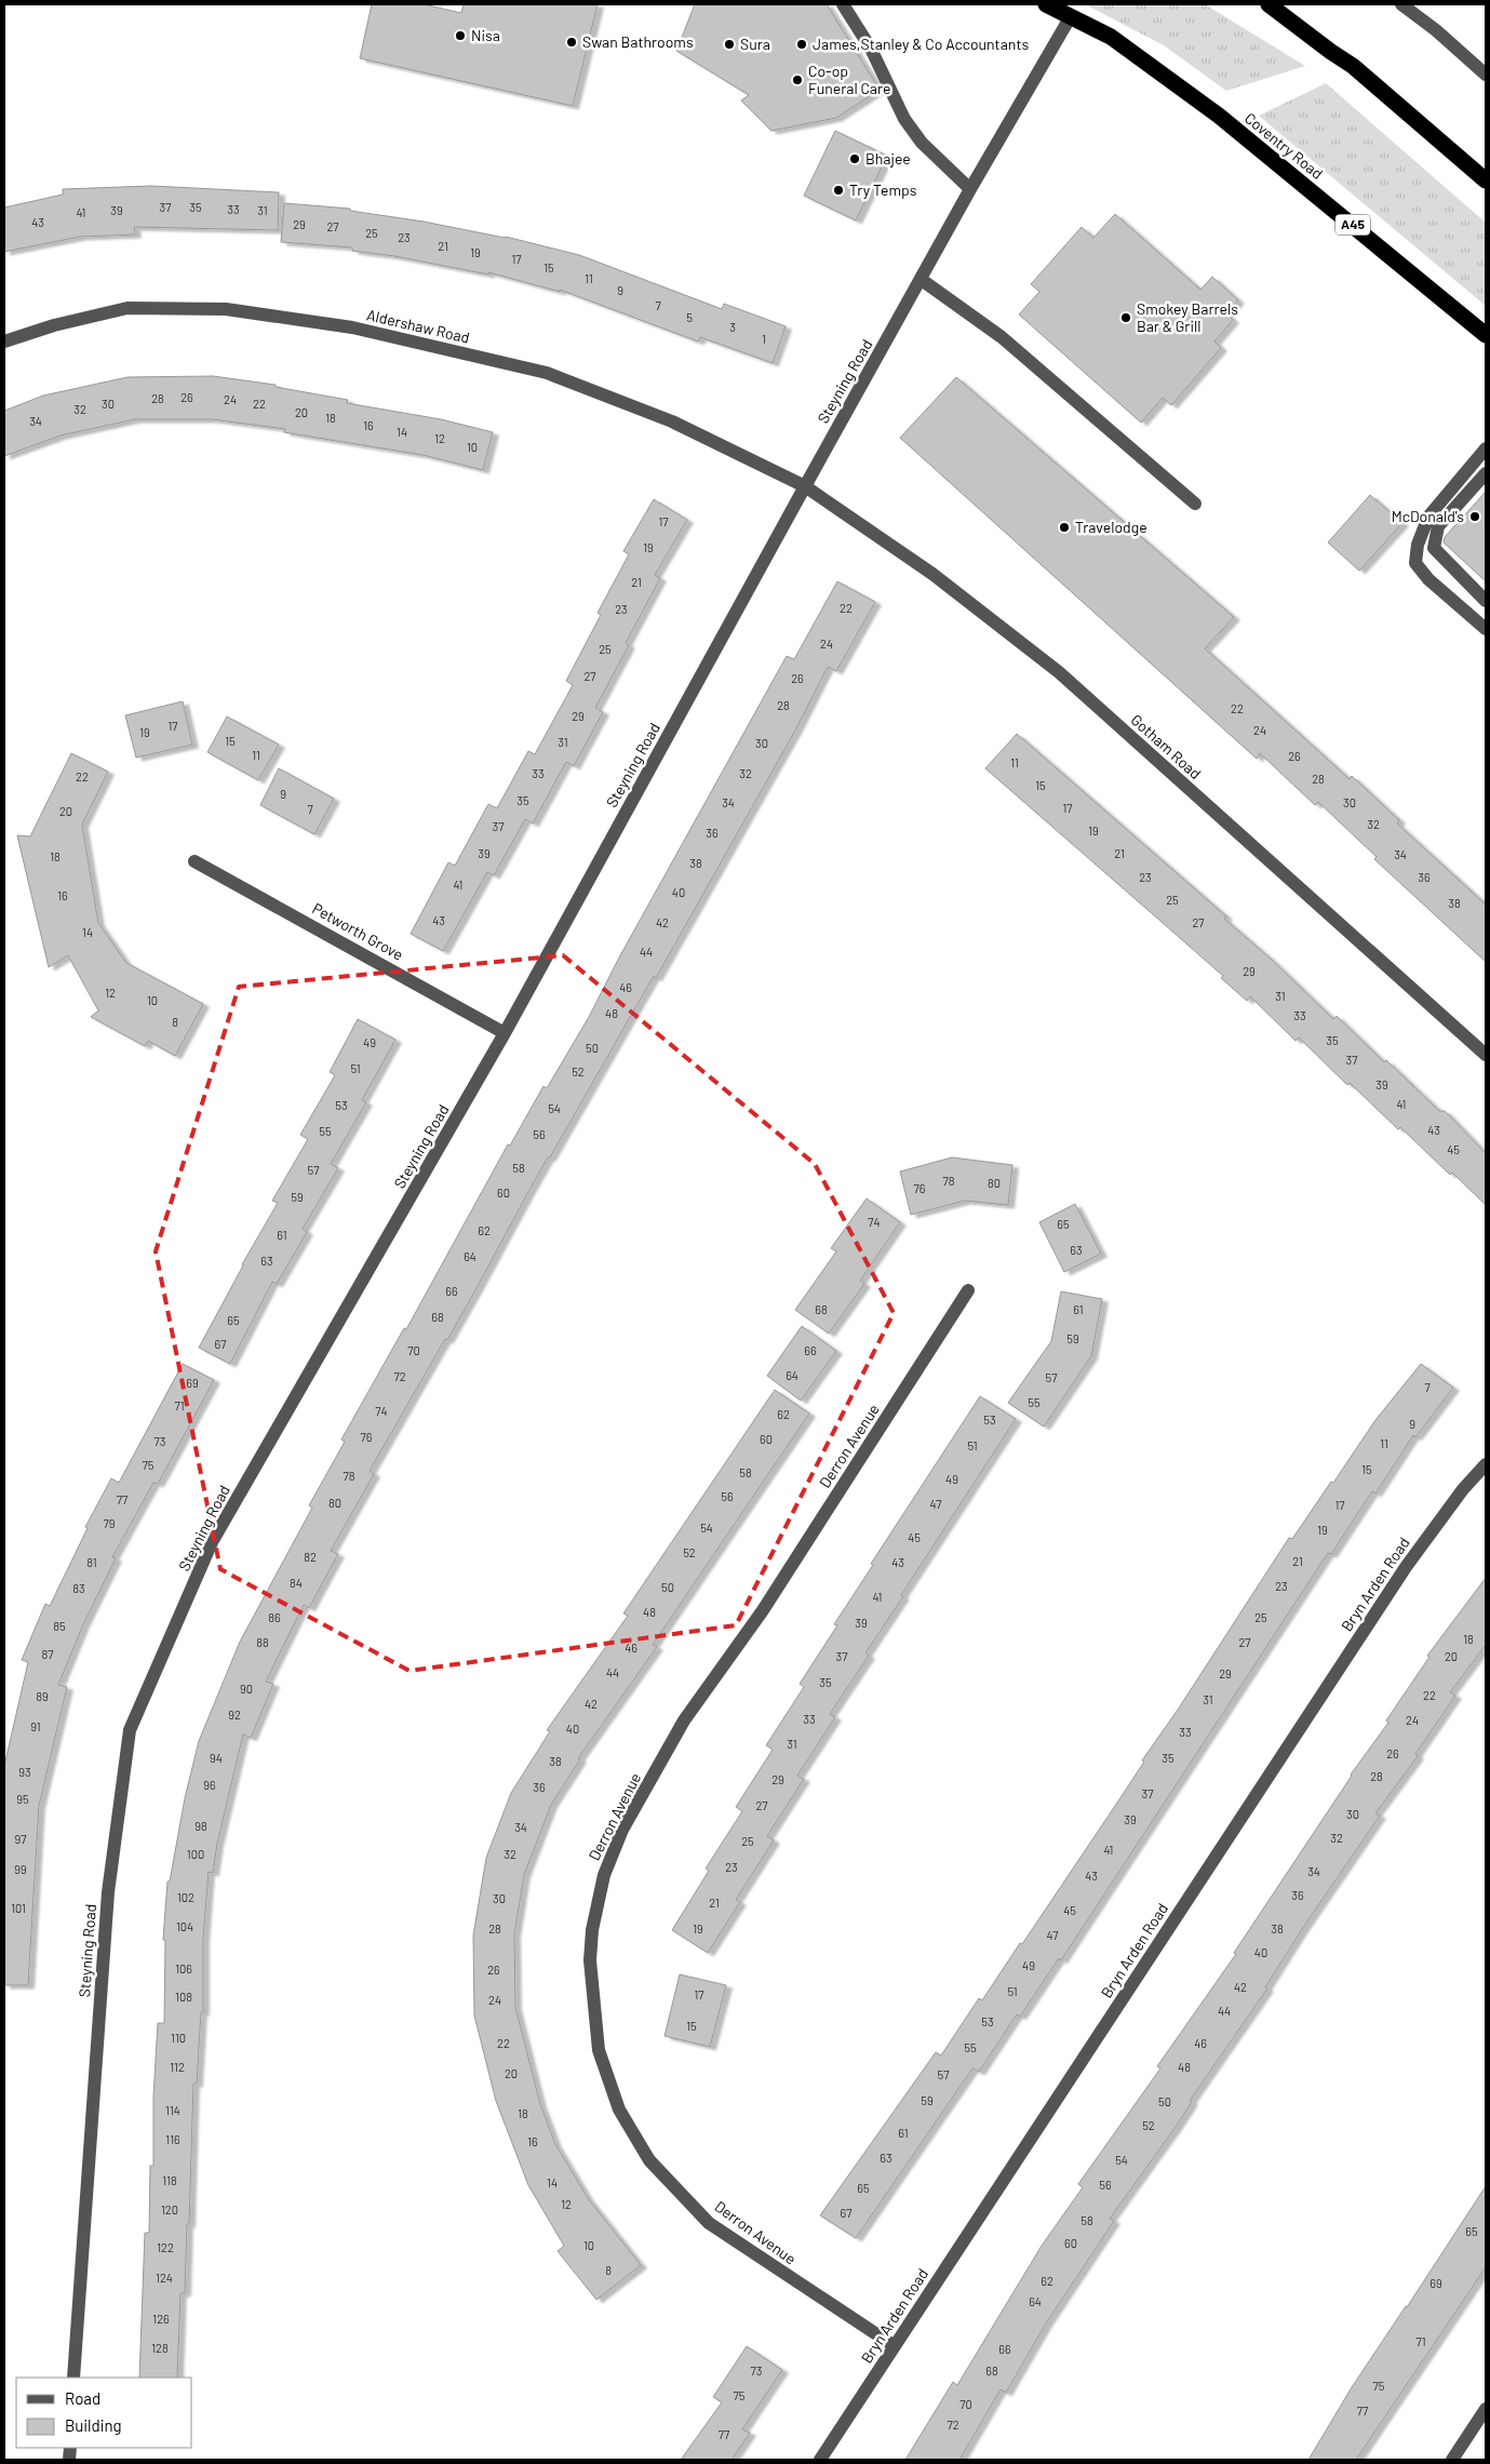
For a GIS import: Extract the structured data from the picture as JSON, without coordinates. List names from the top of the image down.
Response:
{
  "streets": {
    "highway": ["Coventry Road", "A45"],
    "street": [
      "Aldershaw Road",
      "Steyning Road",
      "Gotham Road",
      "Petworth Grove",
      "Derron Avenue",
      "Bryn Arden Road"
    ]
  },
  "crossings": [
    ["Coventry Road", "Steyning Road"],
    ["Aldershaw Road", "Steyning Road"],
    ["Aldershaw Road", "Gotham Road"],
    ["Steyning Road", "Gotham Road"],
    ["Steyning Road", "Petworth Grove"],
    ["Derron Avenue", "Bryn Arden Road"]
  ],
  "places": [
    "Nisa",
    "Swan Bathrooms",
    "Sura",
    "James,Stanley & Co Accountants",
    "Co-op Funeral Care",
    "Bhajee",
    "Try Temps",
    "Smokey Barrels Bar & Grill",
    "McDonald's",
    "Travelodge"
  ],
  "house_numbers": [
    "37",
    "35",
    "33",
    "39",
    "31",
    "41",
    "43",
    "29",
    "27",
    "25",
    "23",
    "21",
    "19",
    "17",
    "15",
    "11",
    "9",
    "7",
    "5",
    "3",
    "1",
    "26",
    "28",
    "24",
    "30",
    "22",
    "32",
    "20",
    "18",
    "34",
    "16",
    "14",
    "12",
    "10",
    "17",
    "19",
    "21",
    "22",
    "23",
    "24",
    "25",
    "27",
    "26",
    "28",
    "22",
    "29",
    "17",
    "24",
    "19",
    "15",
    "31",
    "30",
    "11",
    "26",
    "11",
    "33",
    "32",
    "22",
    "28",
    "15",
    "9",
    "35",
    "34",
    "30",
    "17",
    "7",
    "20",
    "32",
    "37",
    "19",
    "36",
    "39",
    "21",
    "34",
    "18",
    "38",
    "23",
    "36",
    "41",
    "40",
    "16",
    "25",
    "38",
    "43",
    "42",
    "27",
    "14",
    "44",
    "29",
    "46",
    "12",
    "31",
    "10",
    "48",
    "33",
    "8",
    "35",
    "49",
    "50",
    "37",
    "51",
    "52",
    "39",
    "41",
    "53",
    "54",
    "43",
    "55",
    "56",
    "45",
    "58",
    "57",
    "78",
    "80",
    "76",
    "60",
    "59",
    "74",
    "65",
    "62",
    "61",
    "63",
    "64",
    "63",
    "66",
    "68",
    "61",
    "68",
    "65",
    "59",
    "67",
    "70",
    "66",
    "64",
    "72",
    "57",
    "69",
    "7",
    "55",
    "71",
    "74",
    "62",
    "53",
    "9",
    "76",
    "60",
    "73",
    "11",
    "51",
    "75",
    "15",
    "58",
    "78",
    "49",
    "56",
    "77",
    "80",
    "47",
    "17",
    "79",
    "54",
    "19",
    "45",
    "52",
    "82",
    "21",
    "81",
    "43",
    "84",
    "23",
    "50",
    "83",
    "41",
    "48",
    "86",
    "25",
    "39",
    "85",
    "18",
    "88",
    "27",
    "46",
    "87",
    "37",
    "20",
    "44",
    "29",
    "35",
    "90",
    "22",
    "89",
    "31",
    "42",
    "92",
    "33",
    "24",
    "91",
    "40",
    "33",
    "31",
    "26",
    "94",
    "35",
    "38",
    "93",
    "28",
    "29",
    "96",
    "36",
    "37",
    "95",
    "27",
    "30",
    "39",
    "98",
    "34",
    "32",
    "97",
    "25",
    "41",
    "100",
    "32",
    "23",
    "99",
    "34",
    "43",
    "36",
    "102",
    "30",
    "21",
    "101",
    "45",
    "104",
    "28",
    "19",
    "38",
    "47",
    "40",
    "49",
    "106",
    "26",
    "42",
    "51",
    "17",
    "108",
    "24",
    "44",
    "53",
    "15",
    "110",
    "22",
    "46",
    "55",
    "112",
    "48",
    "20",
    "57",
    "59",
    "50",
    "114",
    "18",
    "52",
    "61",
    "116",
    "16",
    "63",
    "54",
    "118",
    "14",
    "56",
    "65",
    "12",
    "120",
    "67",
    "58",
    "65",
    "60",
    "10",
    "122",
    "8",
    "124",
    "62",
    "69",
    "64",
    "126",
    "71",
    "128",
    "66",
    "73",
    "68",
    "75",
    "75",
    "70",
    "77",
    "72",
    "77"
  ],
  "legend": ["Road", "Building"]
}
